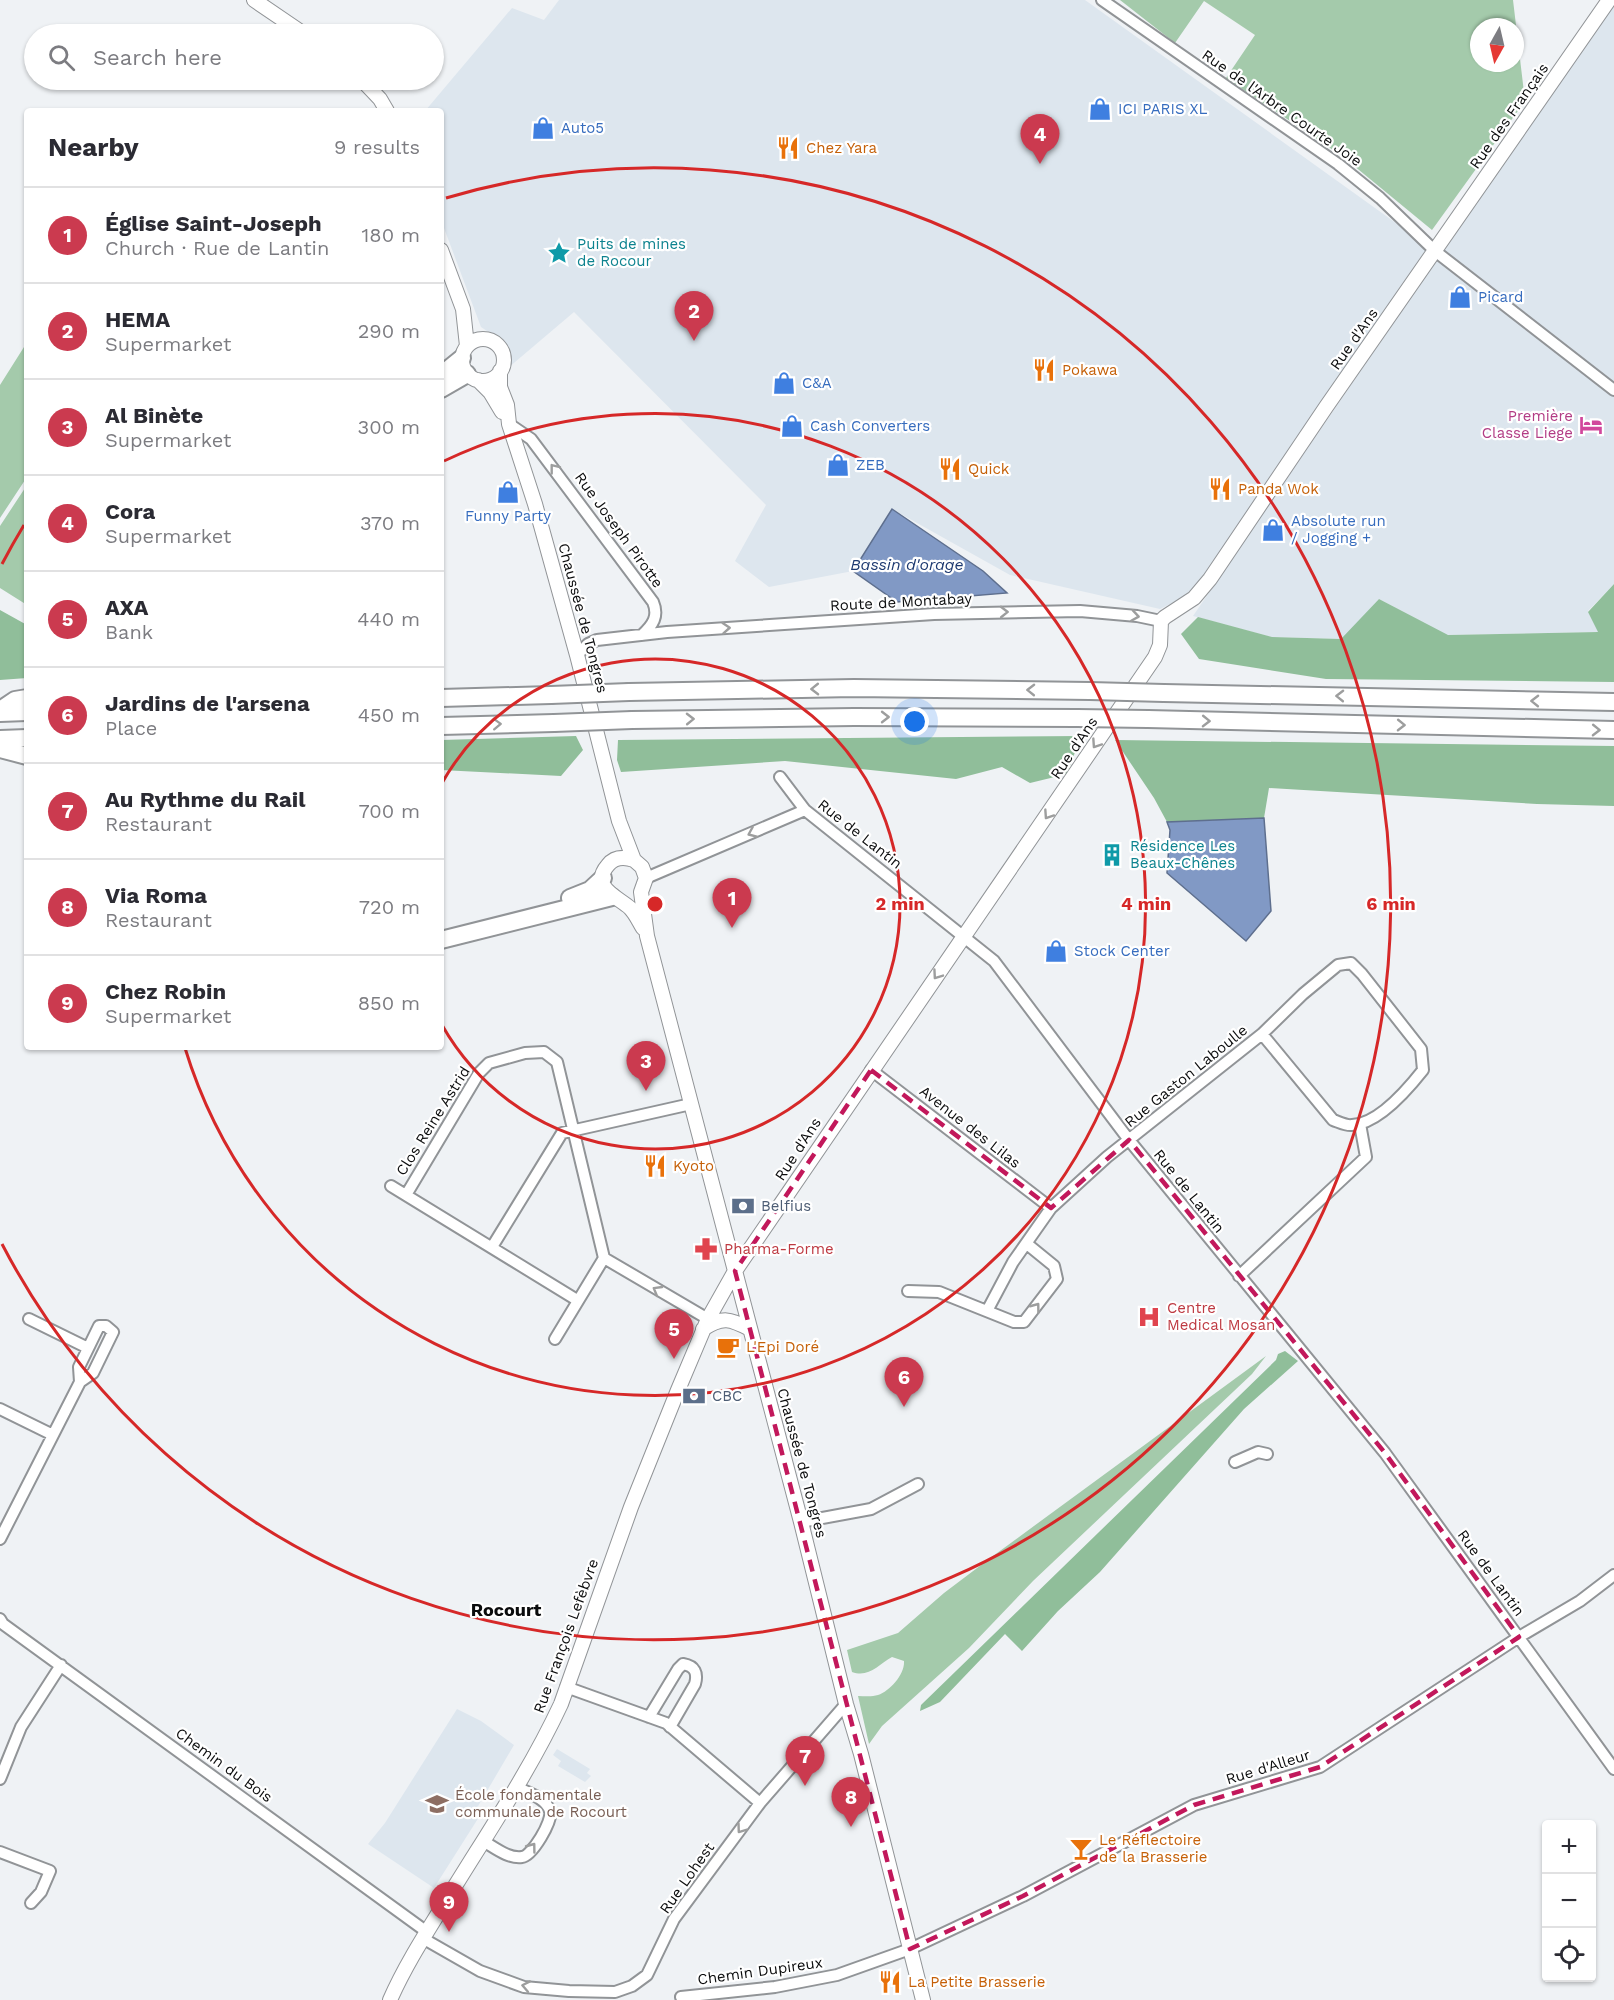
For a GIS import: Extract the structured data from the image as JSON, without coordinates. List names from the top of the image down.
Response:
{
  "streets": {
    "main road": [
      "Rue des Français",
      "Rue d'Ans",
      "Chaussée de Tongres",
      "Rue François Lefèbvre"
    ],
    "street": [
      "Rue de l'Arbre Courte Joie",
      "Rue Joseph Pirotte",
      "Route de Montabay",
      "Rue de Lantin",
      "Rue Gaston Laboulle",
      "Clos Reine Astrid",
      "Avenue des Lilas",
      "Chemin du Bois",
      "Rue d'Alleur",
      "Rue Lohest",
      "Chemin Dupireux"
    ]
  },
  "crossings": [
    ["Rue de l'Arbre Courte Joie", "Rue des Français"],
    ["Rue de l'Arbre Courte Joie", "Rue d'Ans"],
    ["Rue des Français", "Rue d'Ans"],
    ["Rue d'Ans", "Route de Montabay"],
    ["Rue d'Ans", "Chaussée de Tongres"],
    ["Rue d'Ans", "Rue de Lantin"],
    ["Rue d'Ans", "Avenue des Lilas"],
    ["Rue d'Ans", "Rue François Lefèbvre"],
    ["Rue Joseph Pirotte", "Route de Montabay"],
    ["Rue Joseph Pirotte", "Chaussée de Tongres"],
    ["Chaussée de Tongres", "Rue de Lantin"],
    ["Chaussée de Tongres", "Rue François Lefèbvre"],
    ["Chaussée de Tongres", "Rue d'Alleur"],
    ["Chaussée de Tongres", "Rue Lohest"],
    ["Chaussée de Tongres", "Chemin Dupireux"],
    ["Rue de Lantin", "Rue Gaston Laboulle"],
    ["Rue de Lantin", "Rue d'Alleur"],
    ["Rue François Lefèbvre", "Chemin du Bois"],
    ["Rue François Lefèbvre", "Rue Lohest"],
    ["Chemin du Bois", "Rue Lohest"],
    ["Rue d'Alleur", "Chemin Dupireux"]
  ],
  "one_way": [
    "Rue d'Ans",
    "Rue Joseph Pirotte",
    "Route de Montabay",
    "Rue Lohest"
  ],
  "districts": ["Rocourt"],
  "water": ["Bassin d'orage"],
  "places": {
    "shop": [
      "ICI PARIS XL",
      "Auto5",
      "Picard",
      "C&A",
      "Cash Converters",
      "ZEB",
      "Funny Party",
      "Absolute run / Jogging +",
      "Stock Center"
    ],
    "restaurant": [
      "Chez Yara",
      "Pokawa",
      "Quick",
      "Panda Wok",
      "Kyoto",
      "La Petite Brasserie"
    ],
    "place": ["Puits de mines de Rocour"],
    "hotel": ["Première Classe Liege"],
    "building": ["Résidence Les Beaux-Chênes"],
    "bank": ["Belfius", "CBC"],
    "pharmacy": ["Pharma-Forme"],
    "hospital": ["Centre Medical Mosan"],
    "cafe": ["L'Epi Doré"],
    "school or university": ["École fondamentale communale de Rocourt"],
    "bar": ["Le Réflectoire de la Brasserie"]
  },
  "north": "bottom",
  "page": {
    "search": "Search here",
    "heading": ["Nearby", "9 results"],
    "pins": [
      "4",
      "2",
      "1",
      "3",
      "5",
      "6",
      "7",
      "8",
      "9"
    ],
    "list": [
      {
        "mark": "1",
        "name": "Église Saint-Joseph",
        "note": "Church · Rue de Lantin",
        "value": "180 m"
      },
      {
        "mark": "2",
        "name": "HEMA",
        "note": "Supermarket",
        "value": "290 m"
      },
      {
        "mark": "3",
        "name": "Al Binète",
        "note": "Supermarket",
        "value": "300 m"
      },
      {
        "mark": "4",
        "name": "Cora",
        "note": "Supermarket",
        "value": "370 m"
      },
      {
        "mark": "5",
        "name": "AXA",
        "note": "Bank",
        "value": "440 m"
      },
      {
        "mark": "6",
        "name": "Jardins de l'arsena",
        "note": "Place",
        "value": "450 m"
      },
      {
        "mark": "7",
        "name": "Au Rythme du Rail",
        "note": "Restaurant",
        "value": "700 m"
      },
      {
        "mark": "8",
        "name": "Via Roma",
        "note": "Restaurant",
        "value": "720 m"
      },
      {
        "mark": "9",
        "name": "Chez Robin",
        "note": "Supermarket",
        "value": "850 m"
      }
    ],
    "map_buttons": ["+", "−"]
  },
  "rings": ["2 min", "4 min", "6 min"]
}
